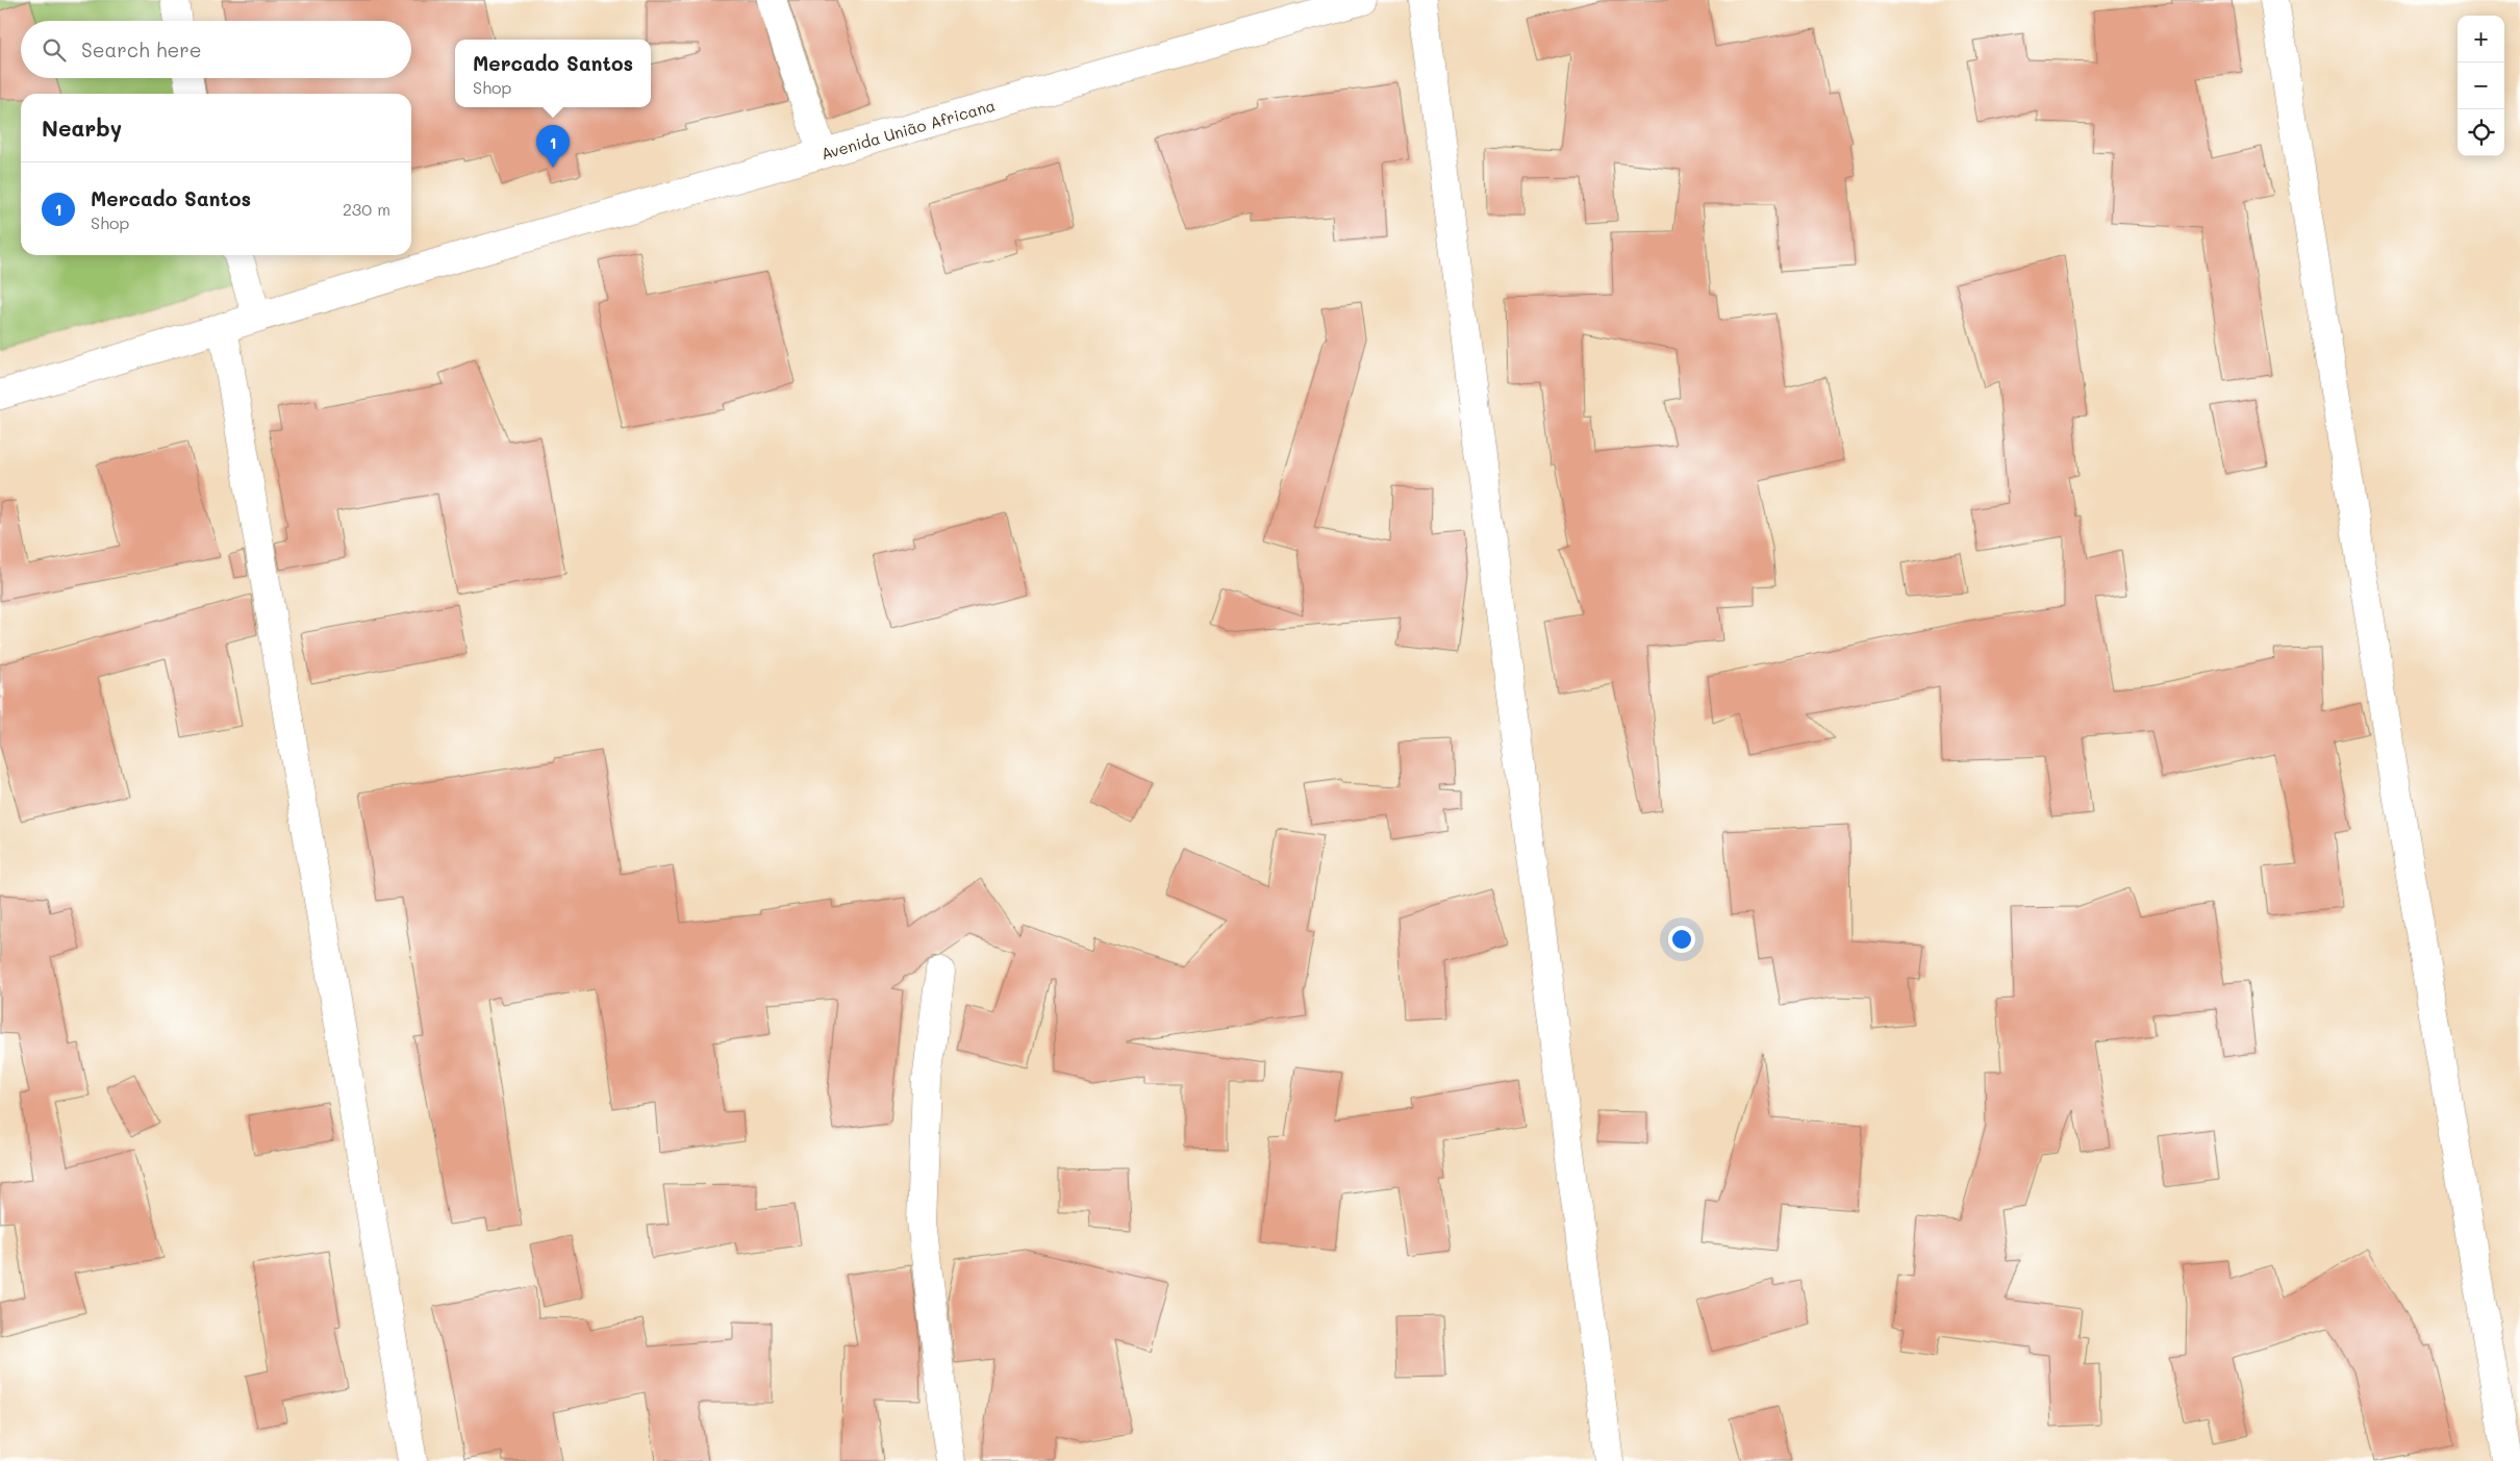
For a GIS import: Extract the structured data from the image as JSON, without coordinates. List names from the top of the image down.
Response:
{
  "streets": {
    "street": ["Avenida União Africana"]
  },
  "page": {
    "map_buttons": ["+", "−"],
    "search": "Search here",
    "popup": ["Mercado Santos", "Shop"],
    "heading": "Nearby",
    "pins": "1",
    "list": [
      {
        "mark": "1",
        "name": "Mercado Santos",
        "note": "Shop",
        "value": "230 m"
      }
    ]
  }
}
